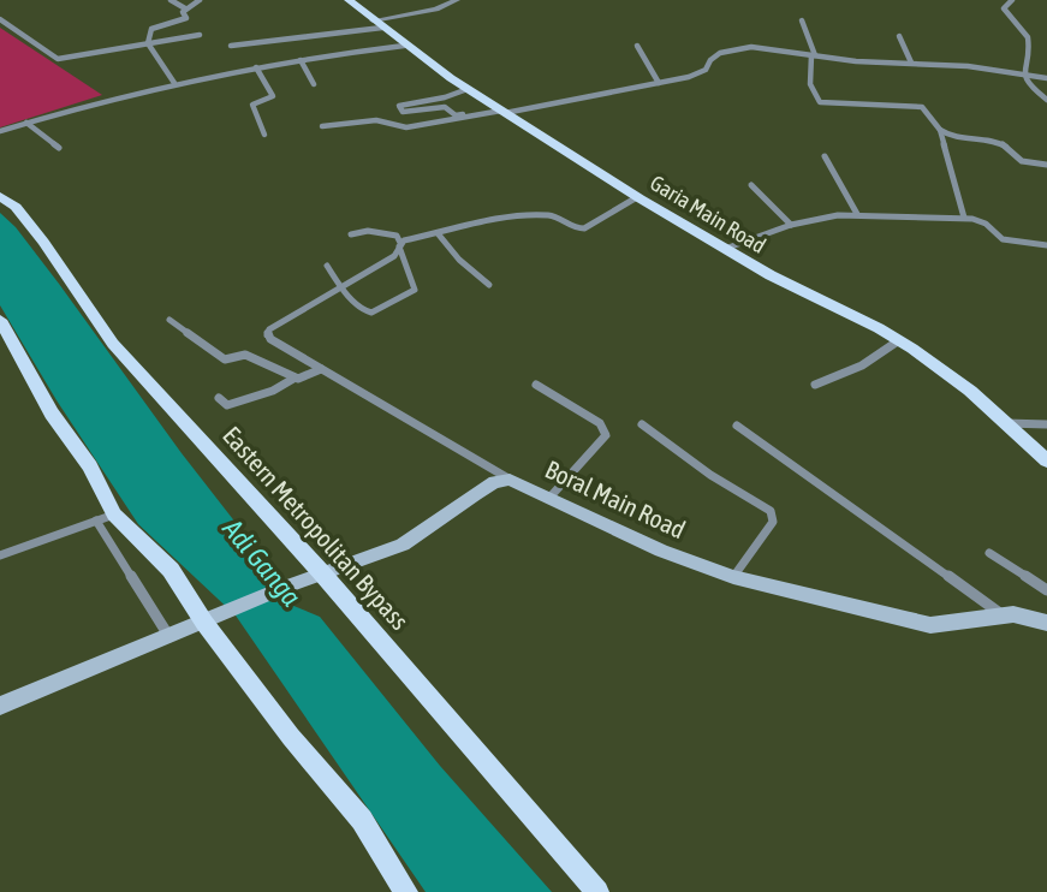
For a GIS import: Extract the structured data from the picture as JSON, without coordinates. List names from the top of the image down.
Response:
{
  "streets": {
    "main road": ["Garia Main Road", "Boral Main Road", "Eastern Metropolitan Bypass"]
  },
  "crossings": [
    ["Boral Main Road", "Eastern Metropolitan Bypass"]
  ],
  "water": ["Adi Ganga"]
}
